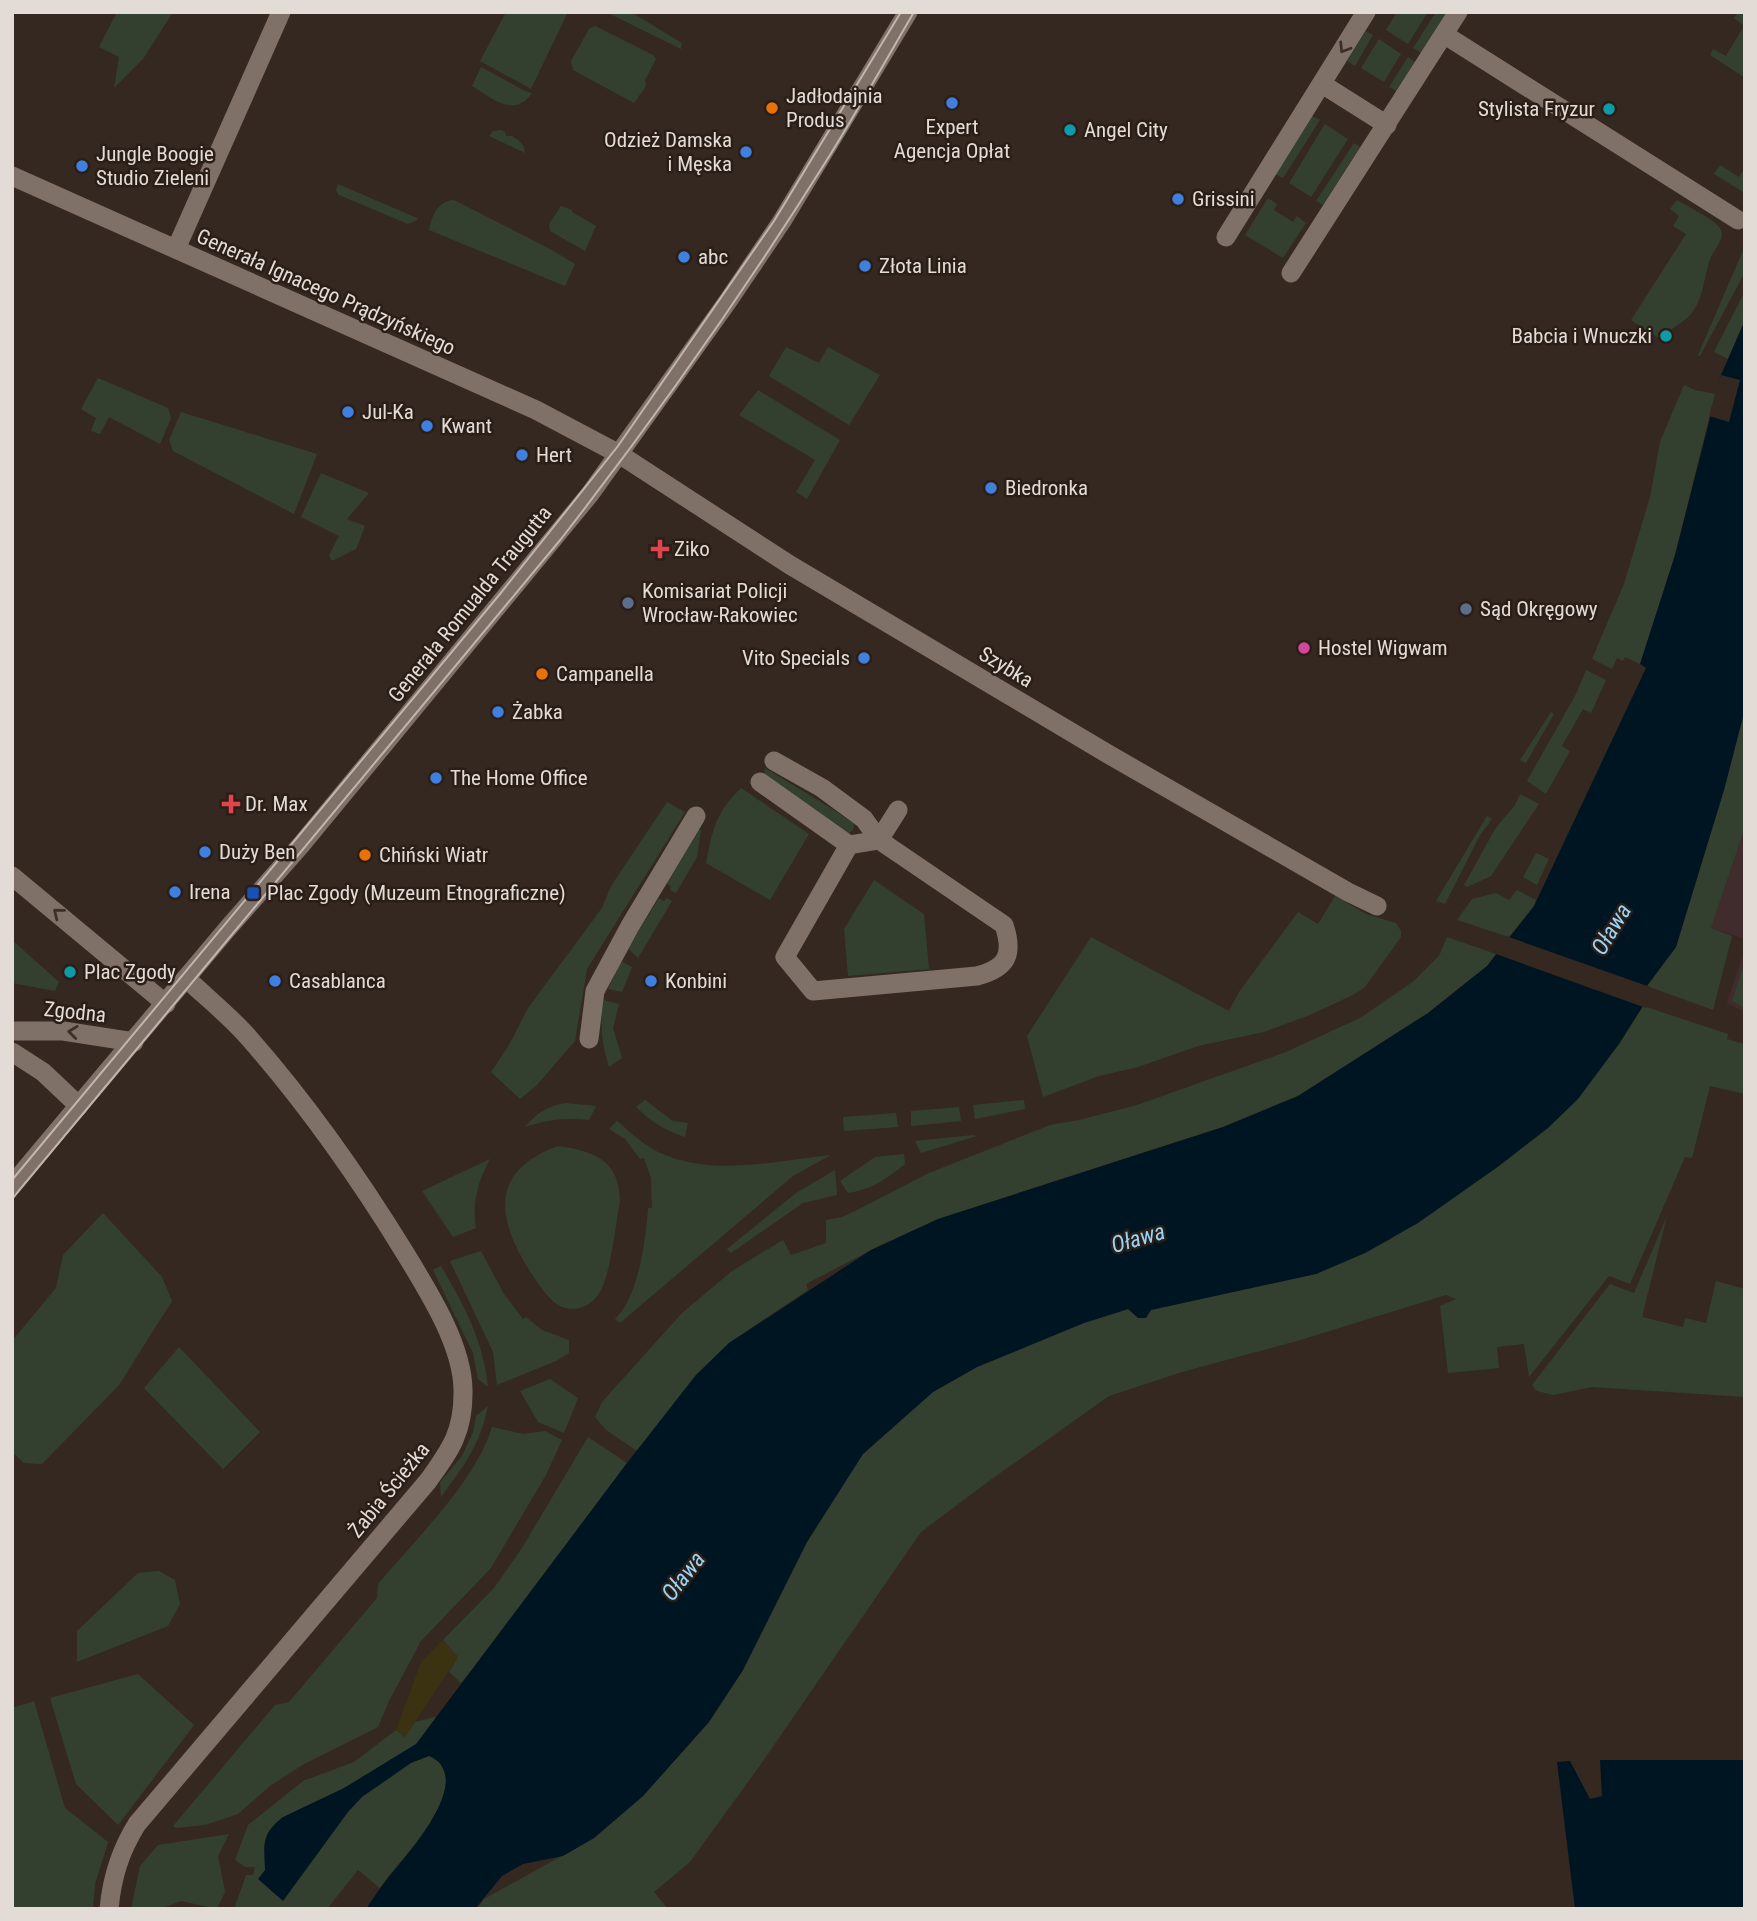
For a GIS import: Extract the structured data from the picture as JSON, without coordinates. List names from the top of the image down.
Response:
{
  "streets": {
    "street": [
      "Generała Ignacego Prądzyńskiego",
      "Generała Romualda Traugutta",
      "Szybka",
      "Zgodna",
      "Żabia Ścieżka"
    ]
  },
  "crossings": [
    ["Generała Ignacego Prądzyńskiego", "Generała Romualda Traugutta"],
    ["Generała Ignacego Prądzyńskiego", "Szybka"],
    ["Generała Romualda Traugutta", "Szybka"],
    ["Generała Romualda Traugutta", "Zgodna"],
    ["Generała Romualda Traugutta", "Żabia Ścieżka"]
  ],
  "one_way": ["Zgodna"],
  "water": ["Oława"],
  "places": {
    "other": [
      "Expert Agencja Opłat",
      "Jadłodajnia Produs",
      "Stylista Fryzur",
      "Angel City",
      "Odzież Damska i Męska",
      "Jungle Boogie Studio Zieleni",
      "Grissini",
      "abc",
      "Złota Linia",
      "Babcia i Wnuczki",
      "Jul-Ka",
      "Kwant",
      "Hert",
      "Biedronka",
      "Komisariat Policji Wrocław-Rakowiec",
      "Sąd Okręgowy",
      "Hostel Wigwam",
      "Vito Specials",
      "Campanella",
      "Żabka",
      "The Home Office",
      "Duży Ben",
      "Chiński Wiatr",
      "Irena",
      "Plac Zgody",
      "Casablanca",
      "Konbini"
    ],
    "health": ["Ziko", "Dr. Max"],
    "transit": ["Plac Zgody (Muzeum Etnograficzne)"]
  }
}
